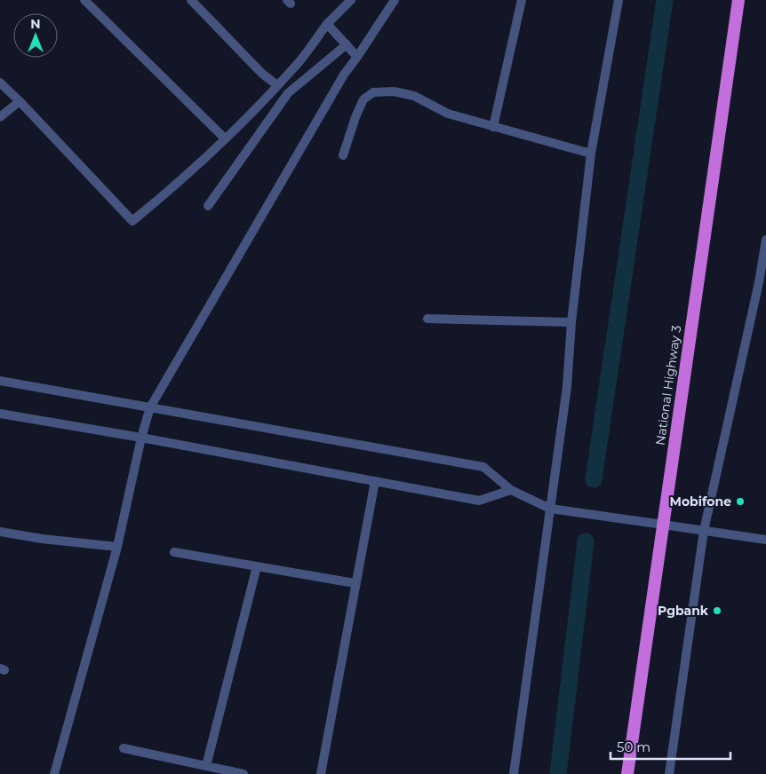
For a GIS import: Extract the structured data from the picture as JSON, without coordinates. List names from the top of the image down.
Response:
{
  "streets": {
    "highway": ["National Highway 3"]
  },
  "places": ["Mobifone", "Pgbank"],
  "scale_bar": "50 m",
  "north": "top"
}
